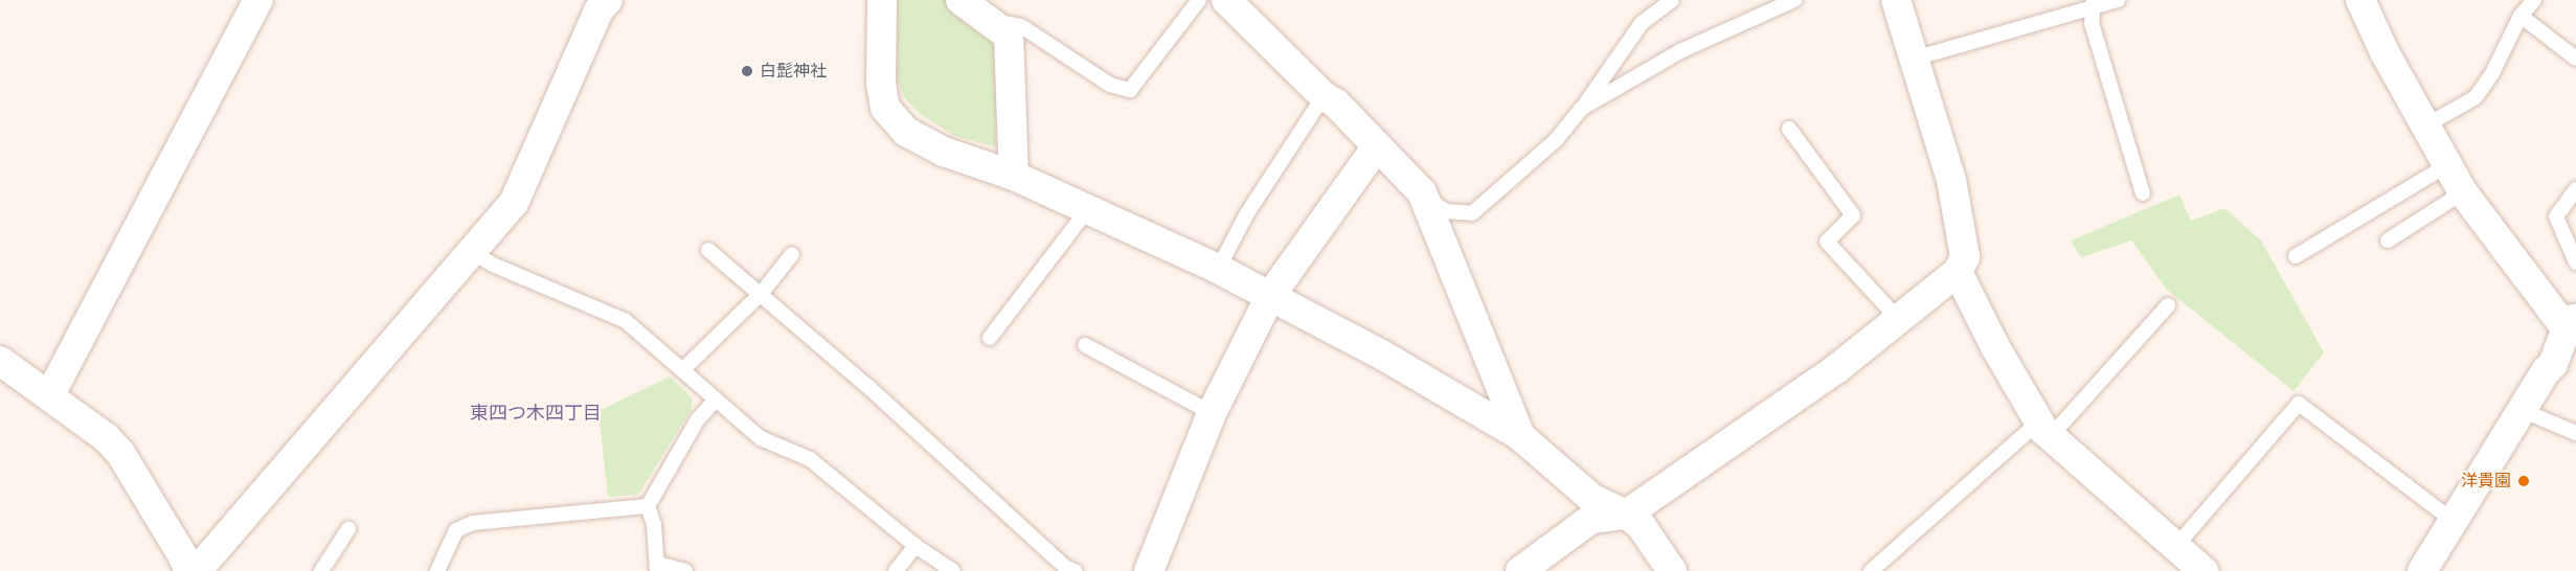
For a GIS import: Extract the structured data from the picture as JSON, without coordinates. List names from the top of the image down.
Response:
{
  "districts": ["東四つ木四丁目"],
  "places": ["白髭神社", "洋貴園"]
}
